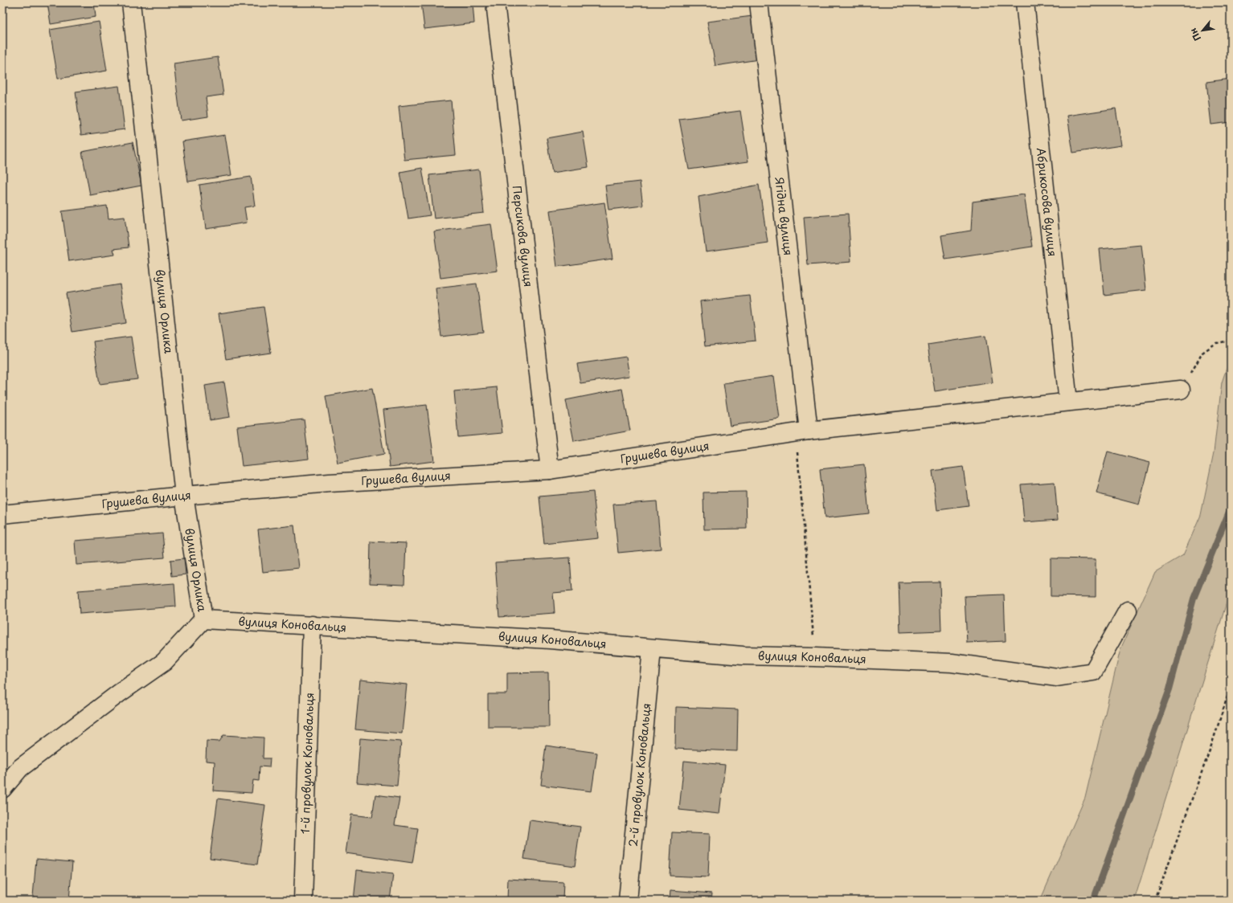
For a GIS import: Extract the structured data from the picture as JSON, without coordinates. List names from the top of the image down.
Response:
{
  "streets": {
    "street": [
      "Абрикосова вулиця",
      "Ягідна вулиця",
      "Персикова вулиця",
      "вулиця Орлика",
      "Грушева вулиця",
      "вулиця Коновальця",
      "1-й провулок Коновальця",
      "2-й провулок Коновальця"
    ]
  },
  "crossings": [
    ["Абрикосова вулиця", "Грушева вулиця"],
    ["Ягідна вулиця", "Грушева вулиця"],
    ["Персикова вулиця", "Грушева вулиця"],
    ["вулиця Орлика", "Грушева вулиця"],
    ["вулиця Орлика", "вулиця Коновальця"],
    ["вулиця Коновальця", "1-й провулок Коновальця"],
    ["вулиця Коновальця", "2-й провулок Коновальця"]
  ],
  "north": "bottom left"
}
